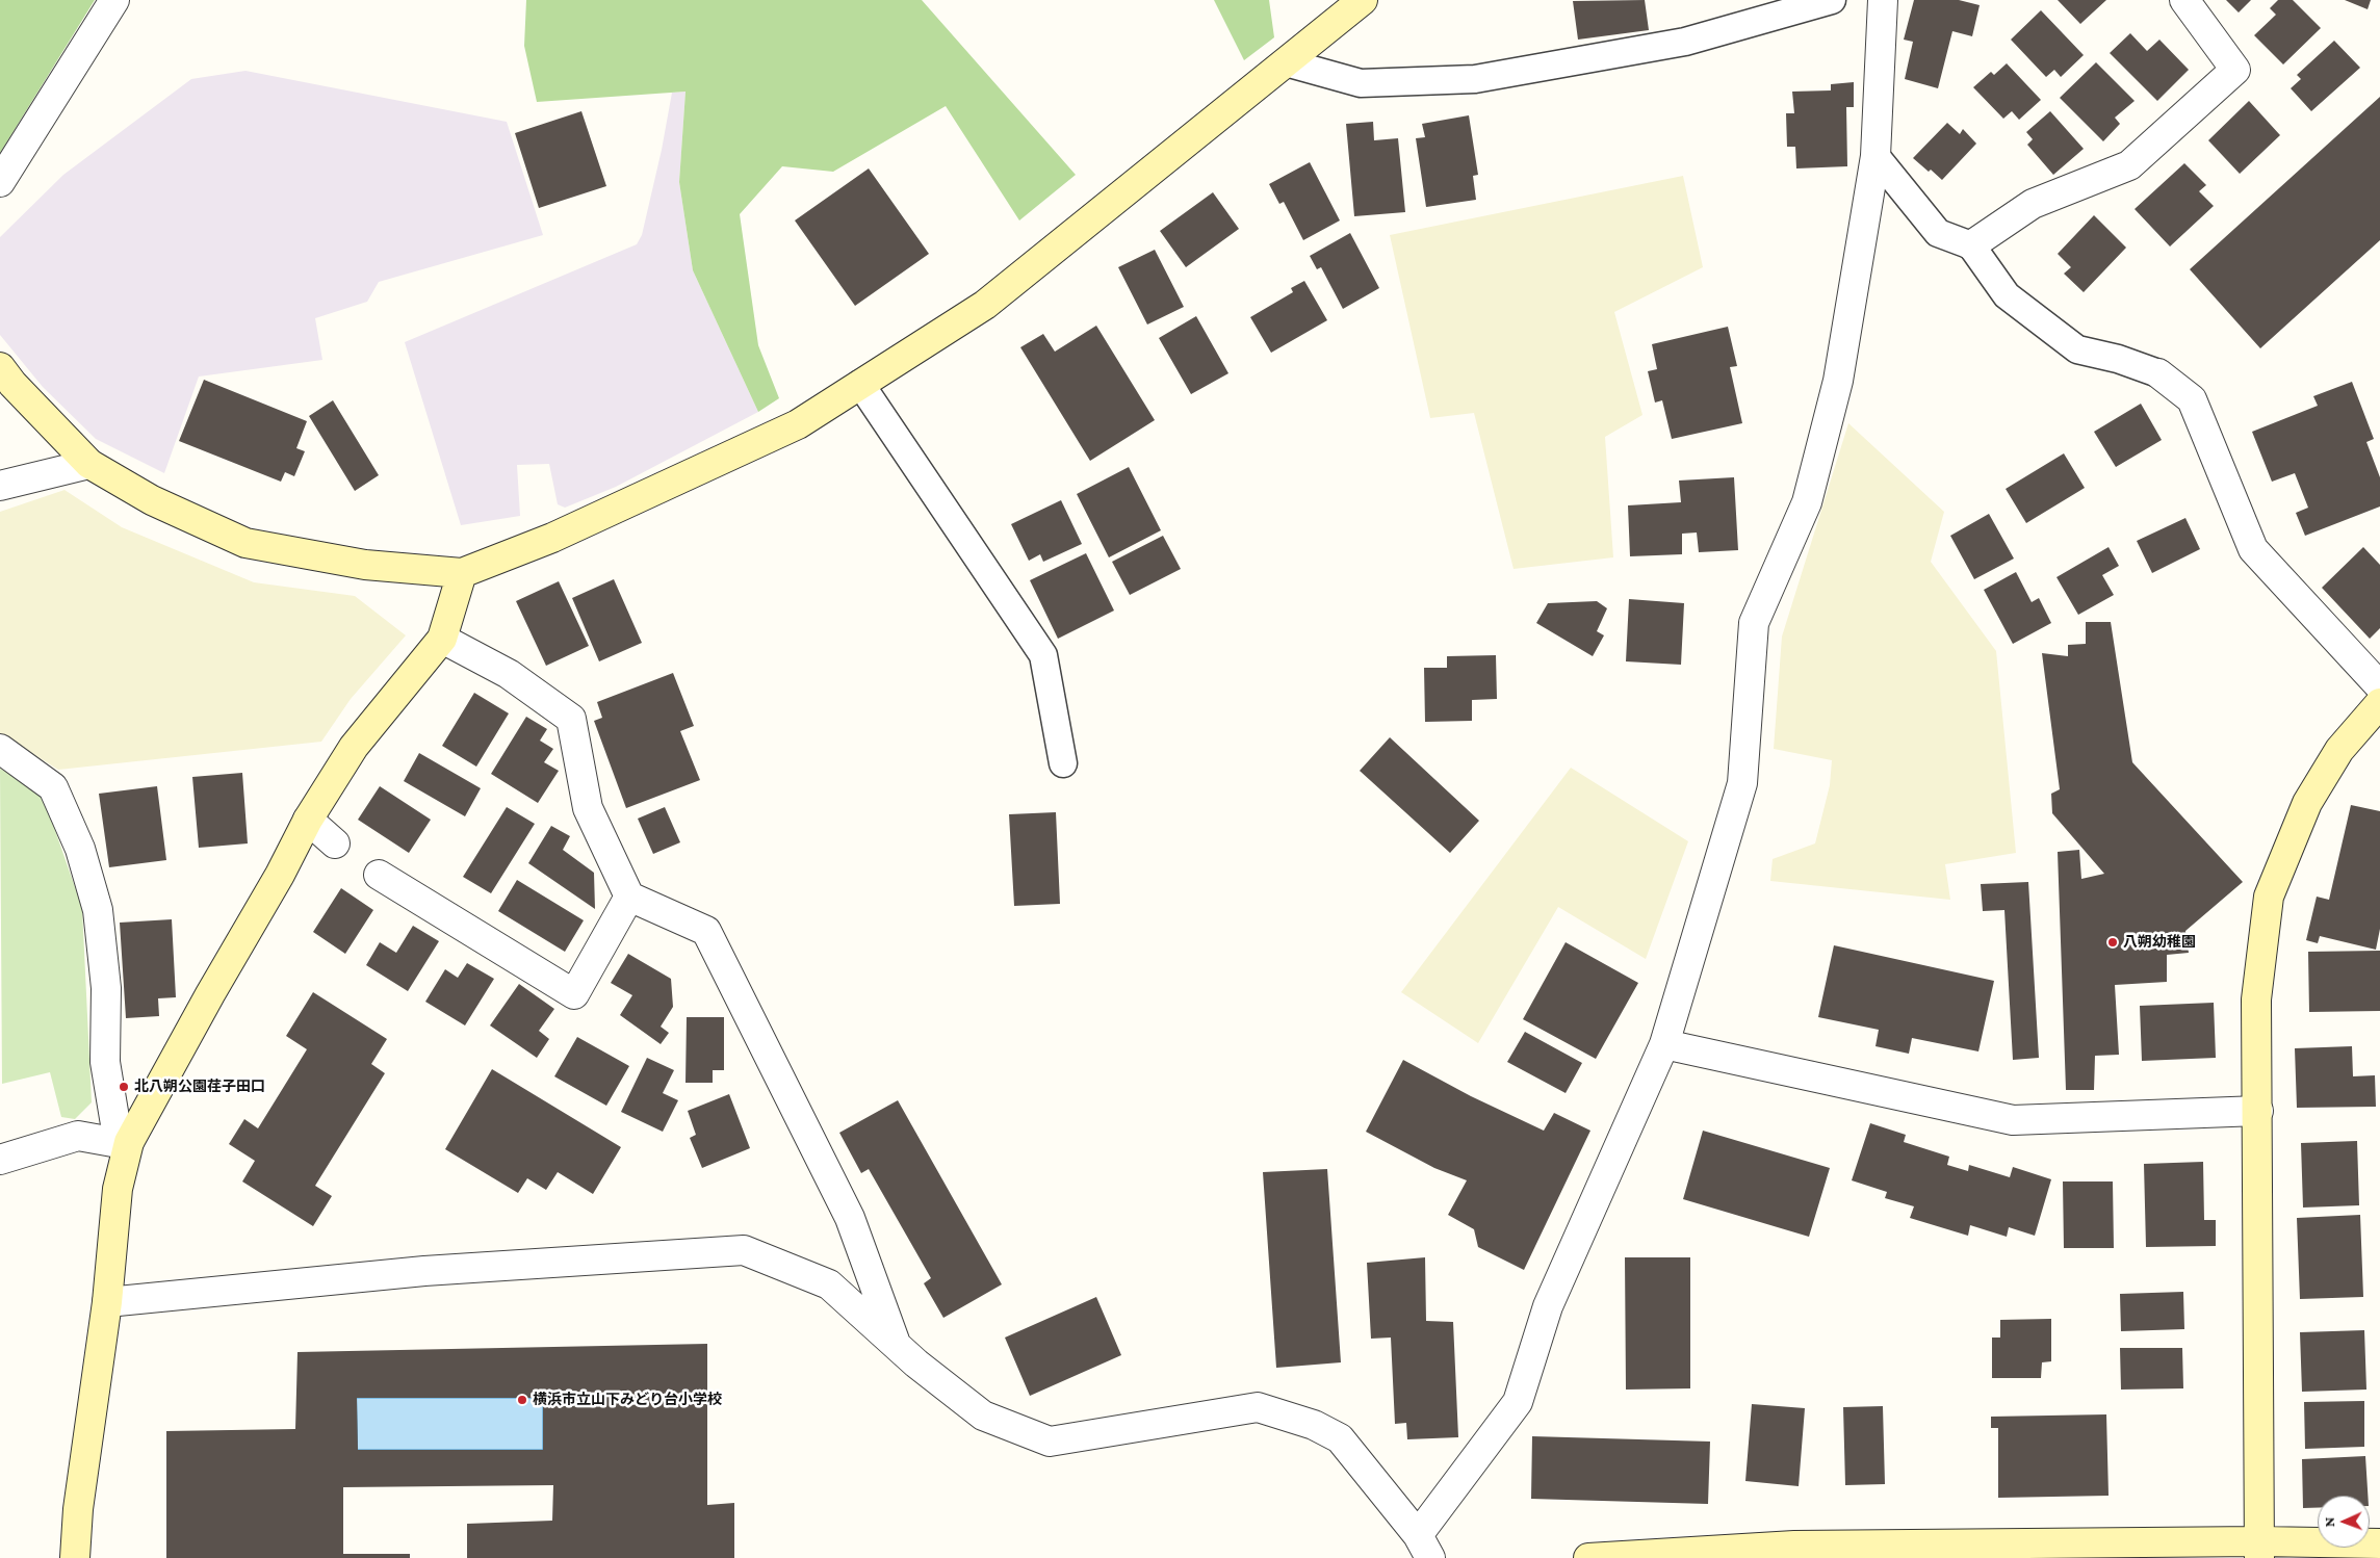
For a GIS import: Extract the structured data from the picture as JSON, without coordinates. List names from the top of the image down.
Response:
{
  "places": ["八朔幼稚園", "北八朔公園荏子田口", "横浜市立山下みどり台小学校"],
  "north": "left"
}
